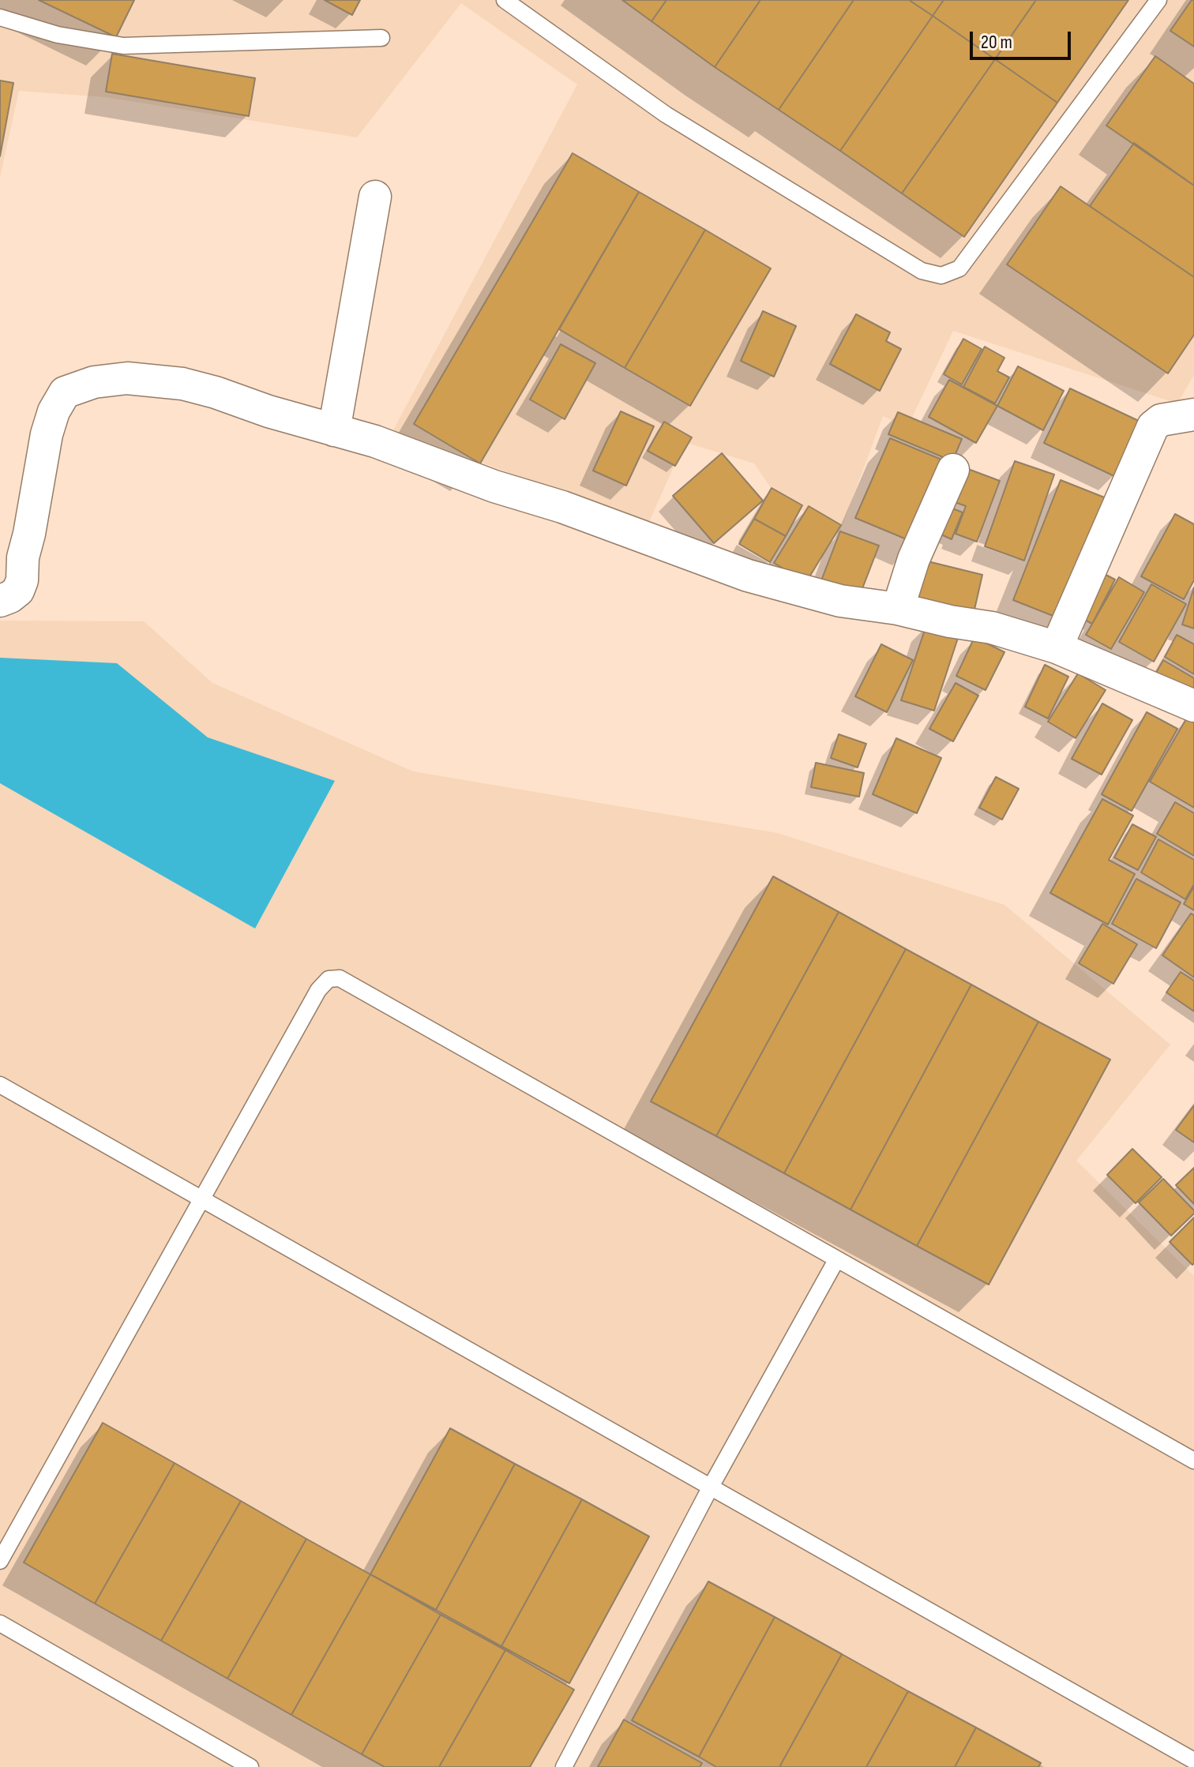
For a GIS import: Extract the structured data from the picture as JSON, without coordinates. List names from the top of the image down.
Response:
{
  "scale_bar": "20 m"
}
